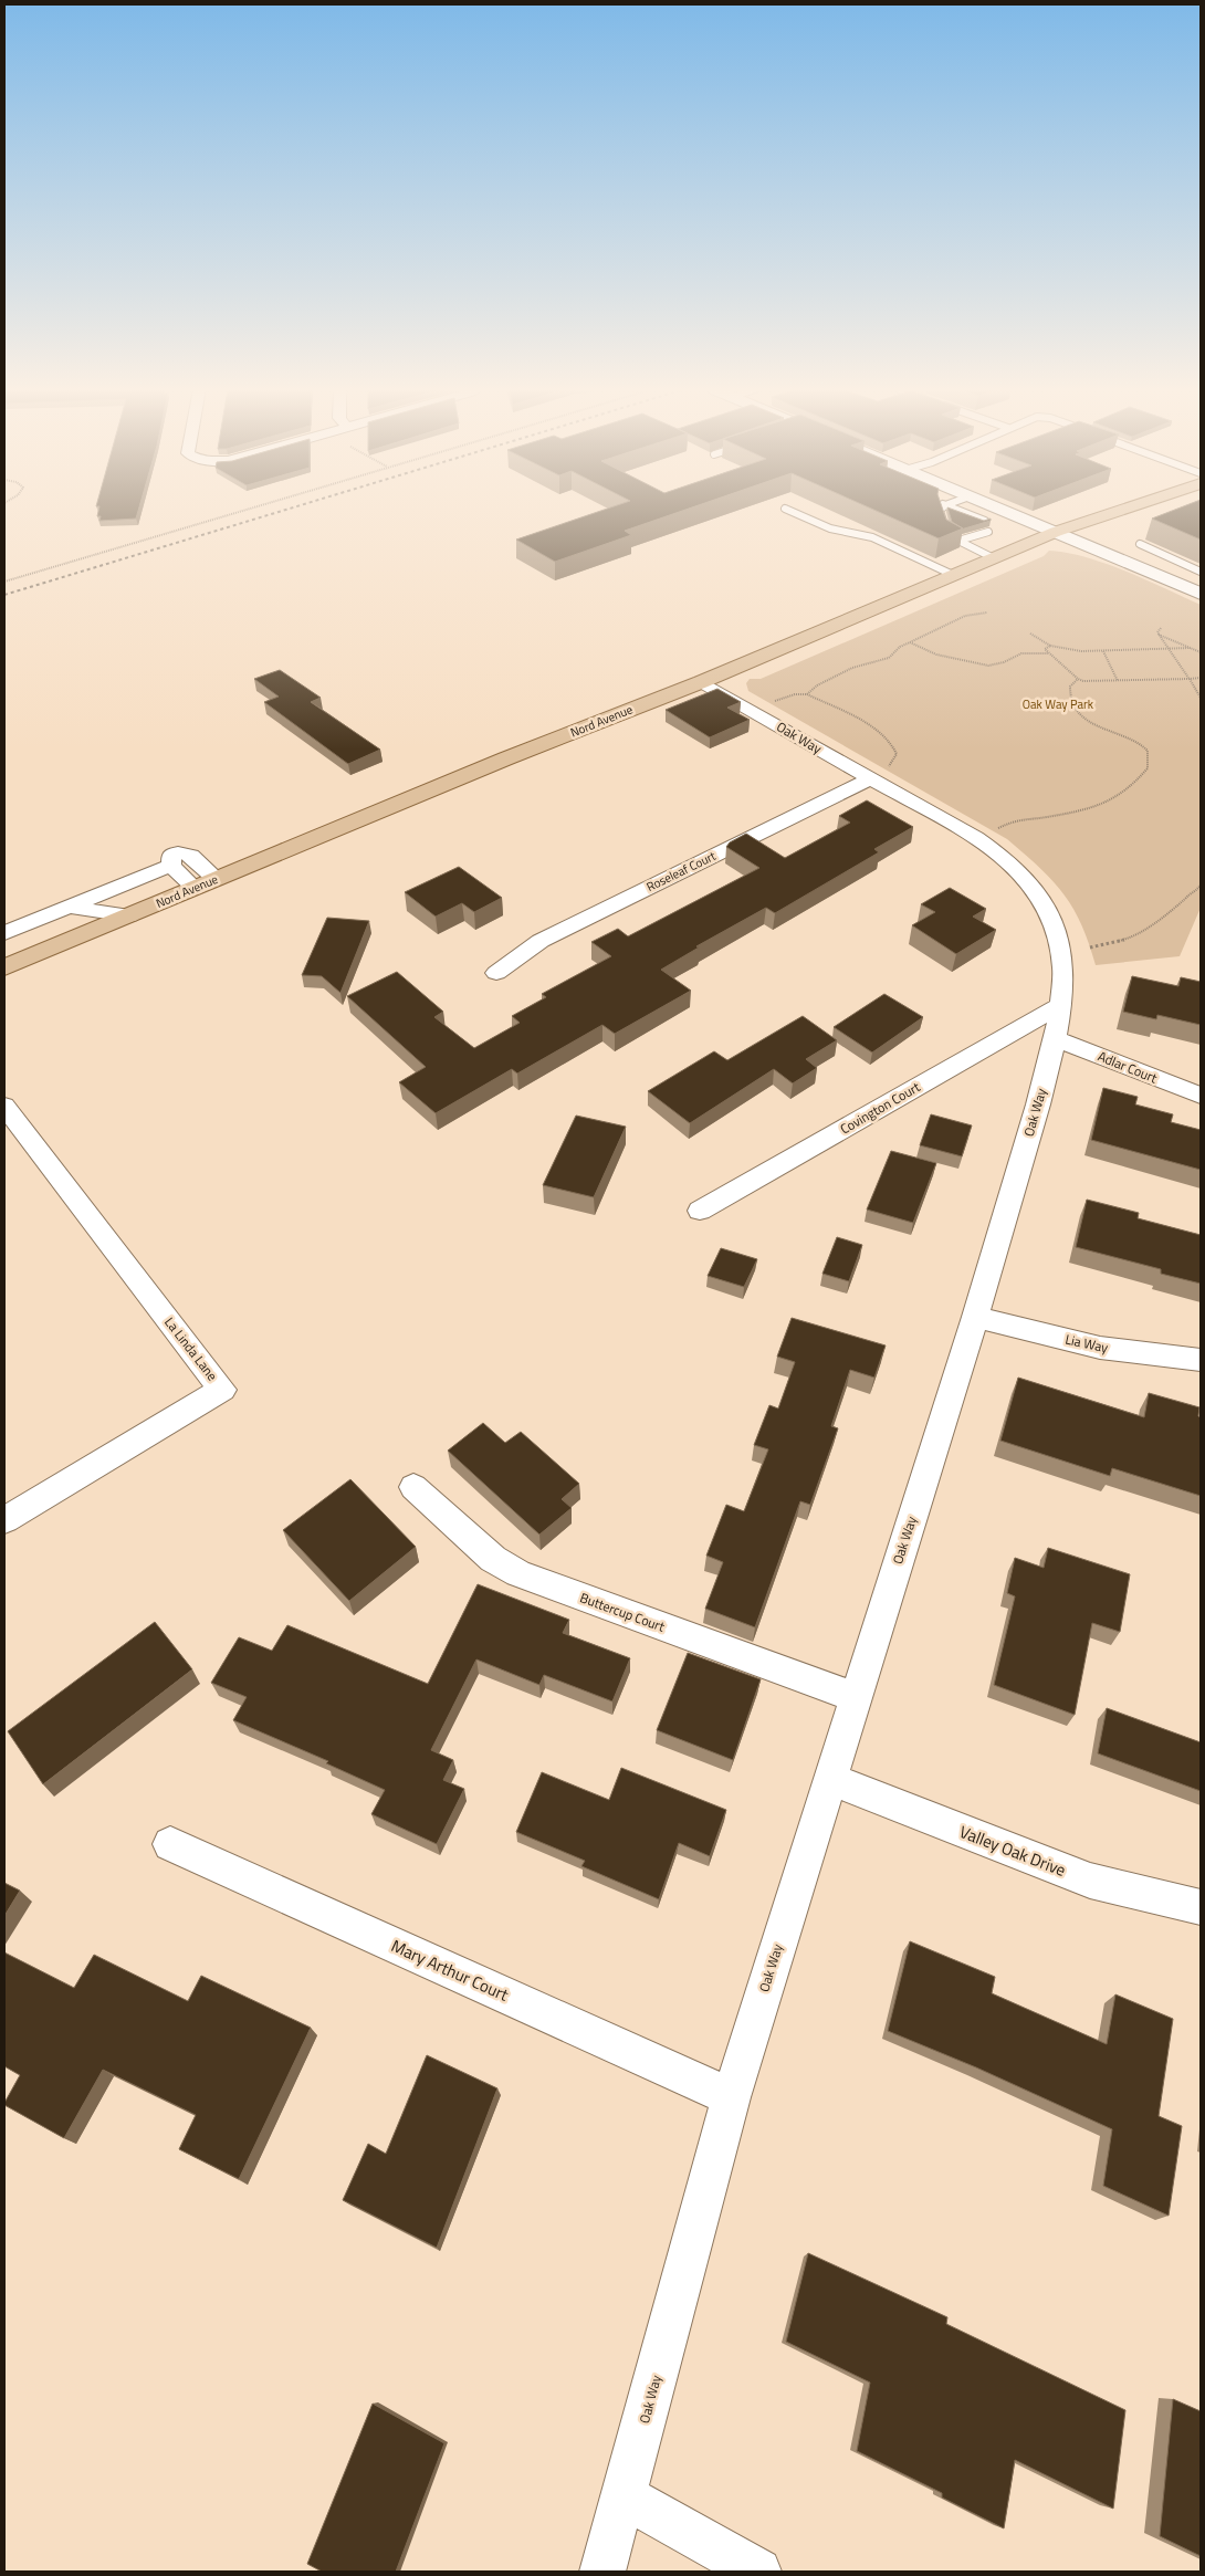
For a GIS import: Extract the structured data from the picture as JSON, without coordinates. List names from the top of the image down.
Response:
{
  "streets": {
    "main road": ["Nord Avenue"],
    "street": [
      "Oak Way",
      "Roseleaf Court",
      "Adlar Court",
      "Covington Court",
      "Lia Way",
      "La Linda Lane",
      "Buttercup Court",
      "Valley Oak Drive",
      "Mary Arthur Court"
    ]
  },
  "crossings": [
    ["Nord Avenue", "Oak Way"],
    ["Oak Way", "Roseleaf Court"],
    ["Oak Way", "Adlar Court"],
    ["Oak Way", "Covington Court"],
    ["Oak Way", "Lia Way"],
    ["Oak Way", "Buttercup Court"],
    ["Oak Way", "Valley Oak Drive"],
    ["Oak Way", "Mary Arthur Court"]
  ],
  "parks": ["Oak Way Park"]
}
